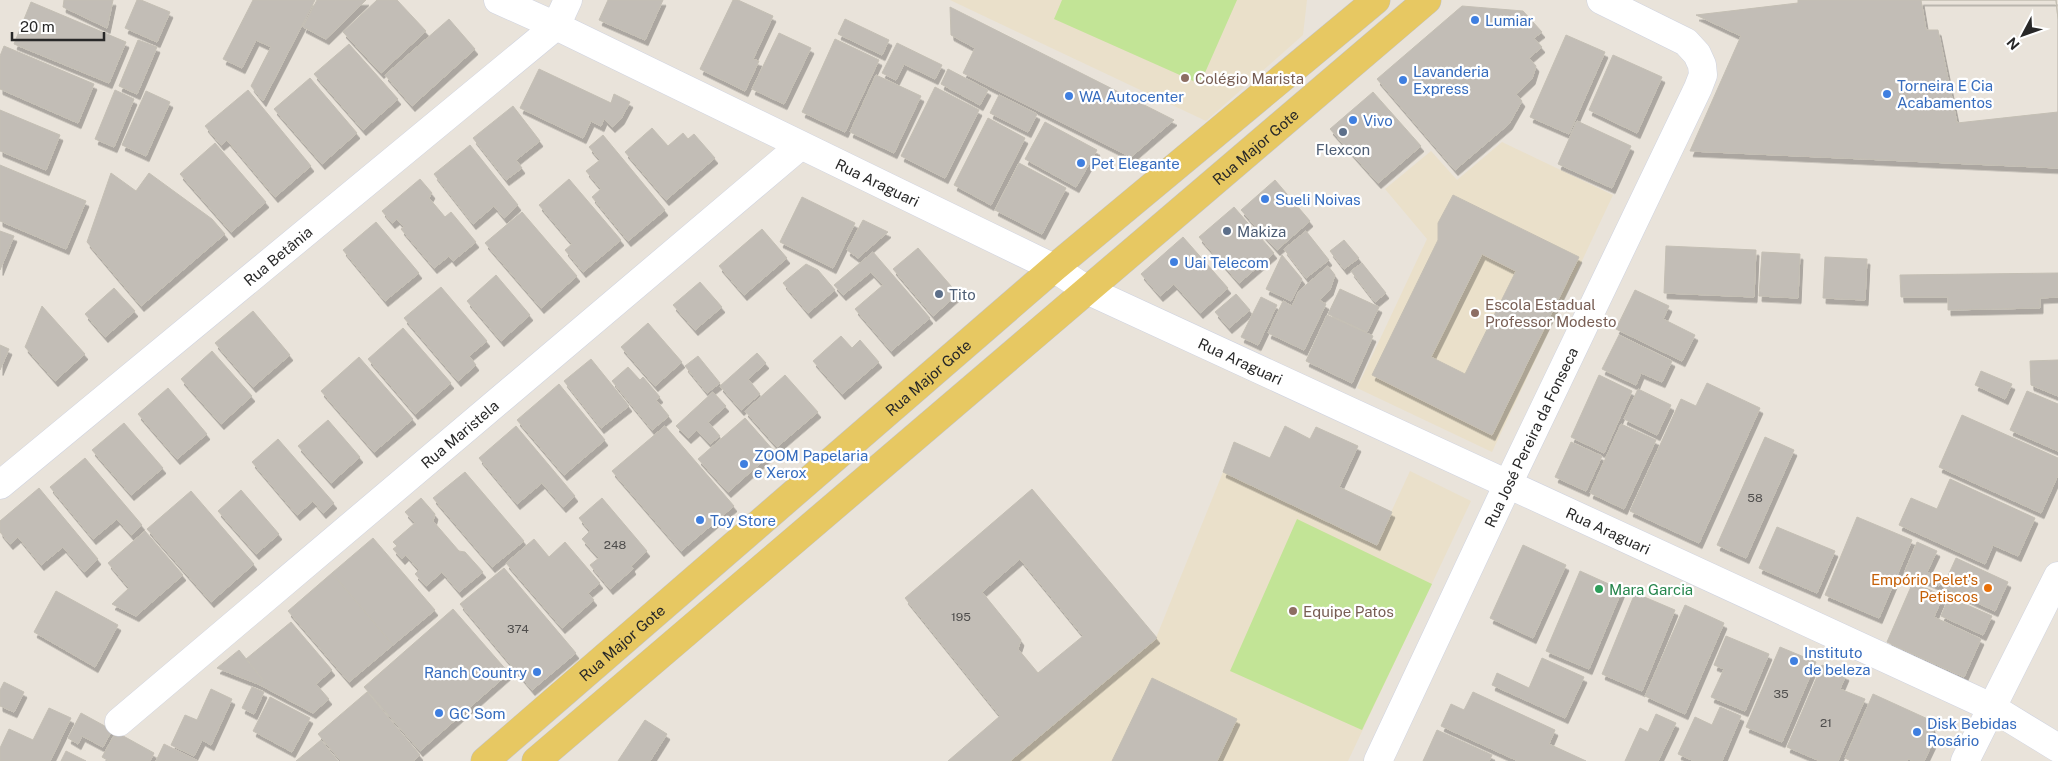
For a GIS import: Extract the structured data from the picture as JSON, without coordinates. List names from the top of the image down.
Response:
{
  "streets": {
    "main road": ["Rua Major Gote"],
    "street": [
      "Rua Araguari",
      "Rua Betânia",
      "Rua Maristela",
      "Rua José Pereira da Fonseca"
    ]
  },
  "crossings": [
    ["Rua Major Gote", "Rua Araguari"],
    ["Rua Araguari", "Rua Betânia"],
    ["Rua Araguari", "Rua Maristela"],
    ["Rua Araguari", "Rua José Pereira da Fonseca"]
  ],
  "places": [
    "Lumiar",
    "Colégio Marista",
    "Lavanderia Express",
    "Torneira E Cia Acabamentos",
    "WA Autocenter",
    "Vivo",
    "Flexcon",
    "Pet Elegante",
    "Sueli Noivas",
    "Makiza",
    "Uai Telecom",
    "Tito",
    "Escola Estadual Professor Modesto",
    "ZOOM Papelaria e Xerox",
    "Toy Store",
    "Empório Pelet's Petiscos",
    "Mara Garcia",
    "Equipe Patos",
    "Instituto de beleza",
    "Ranch Country",
    "GC Som",
    "Disk Bebidas Rosário"
  ],
  "house_numbers": [
    "58",
    "248",
    "195",
    "374",
    "35",
    "21"
  ],
  "scale_bar": "20 m",
  "north": "bottom left"
}
